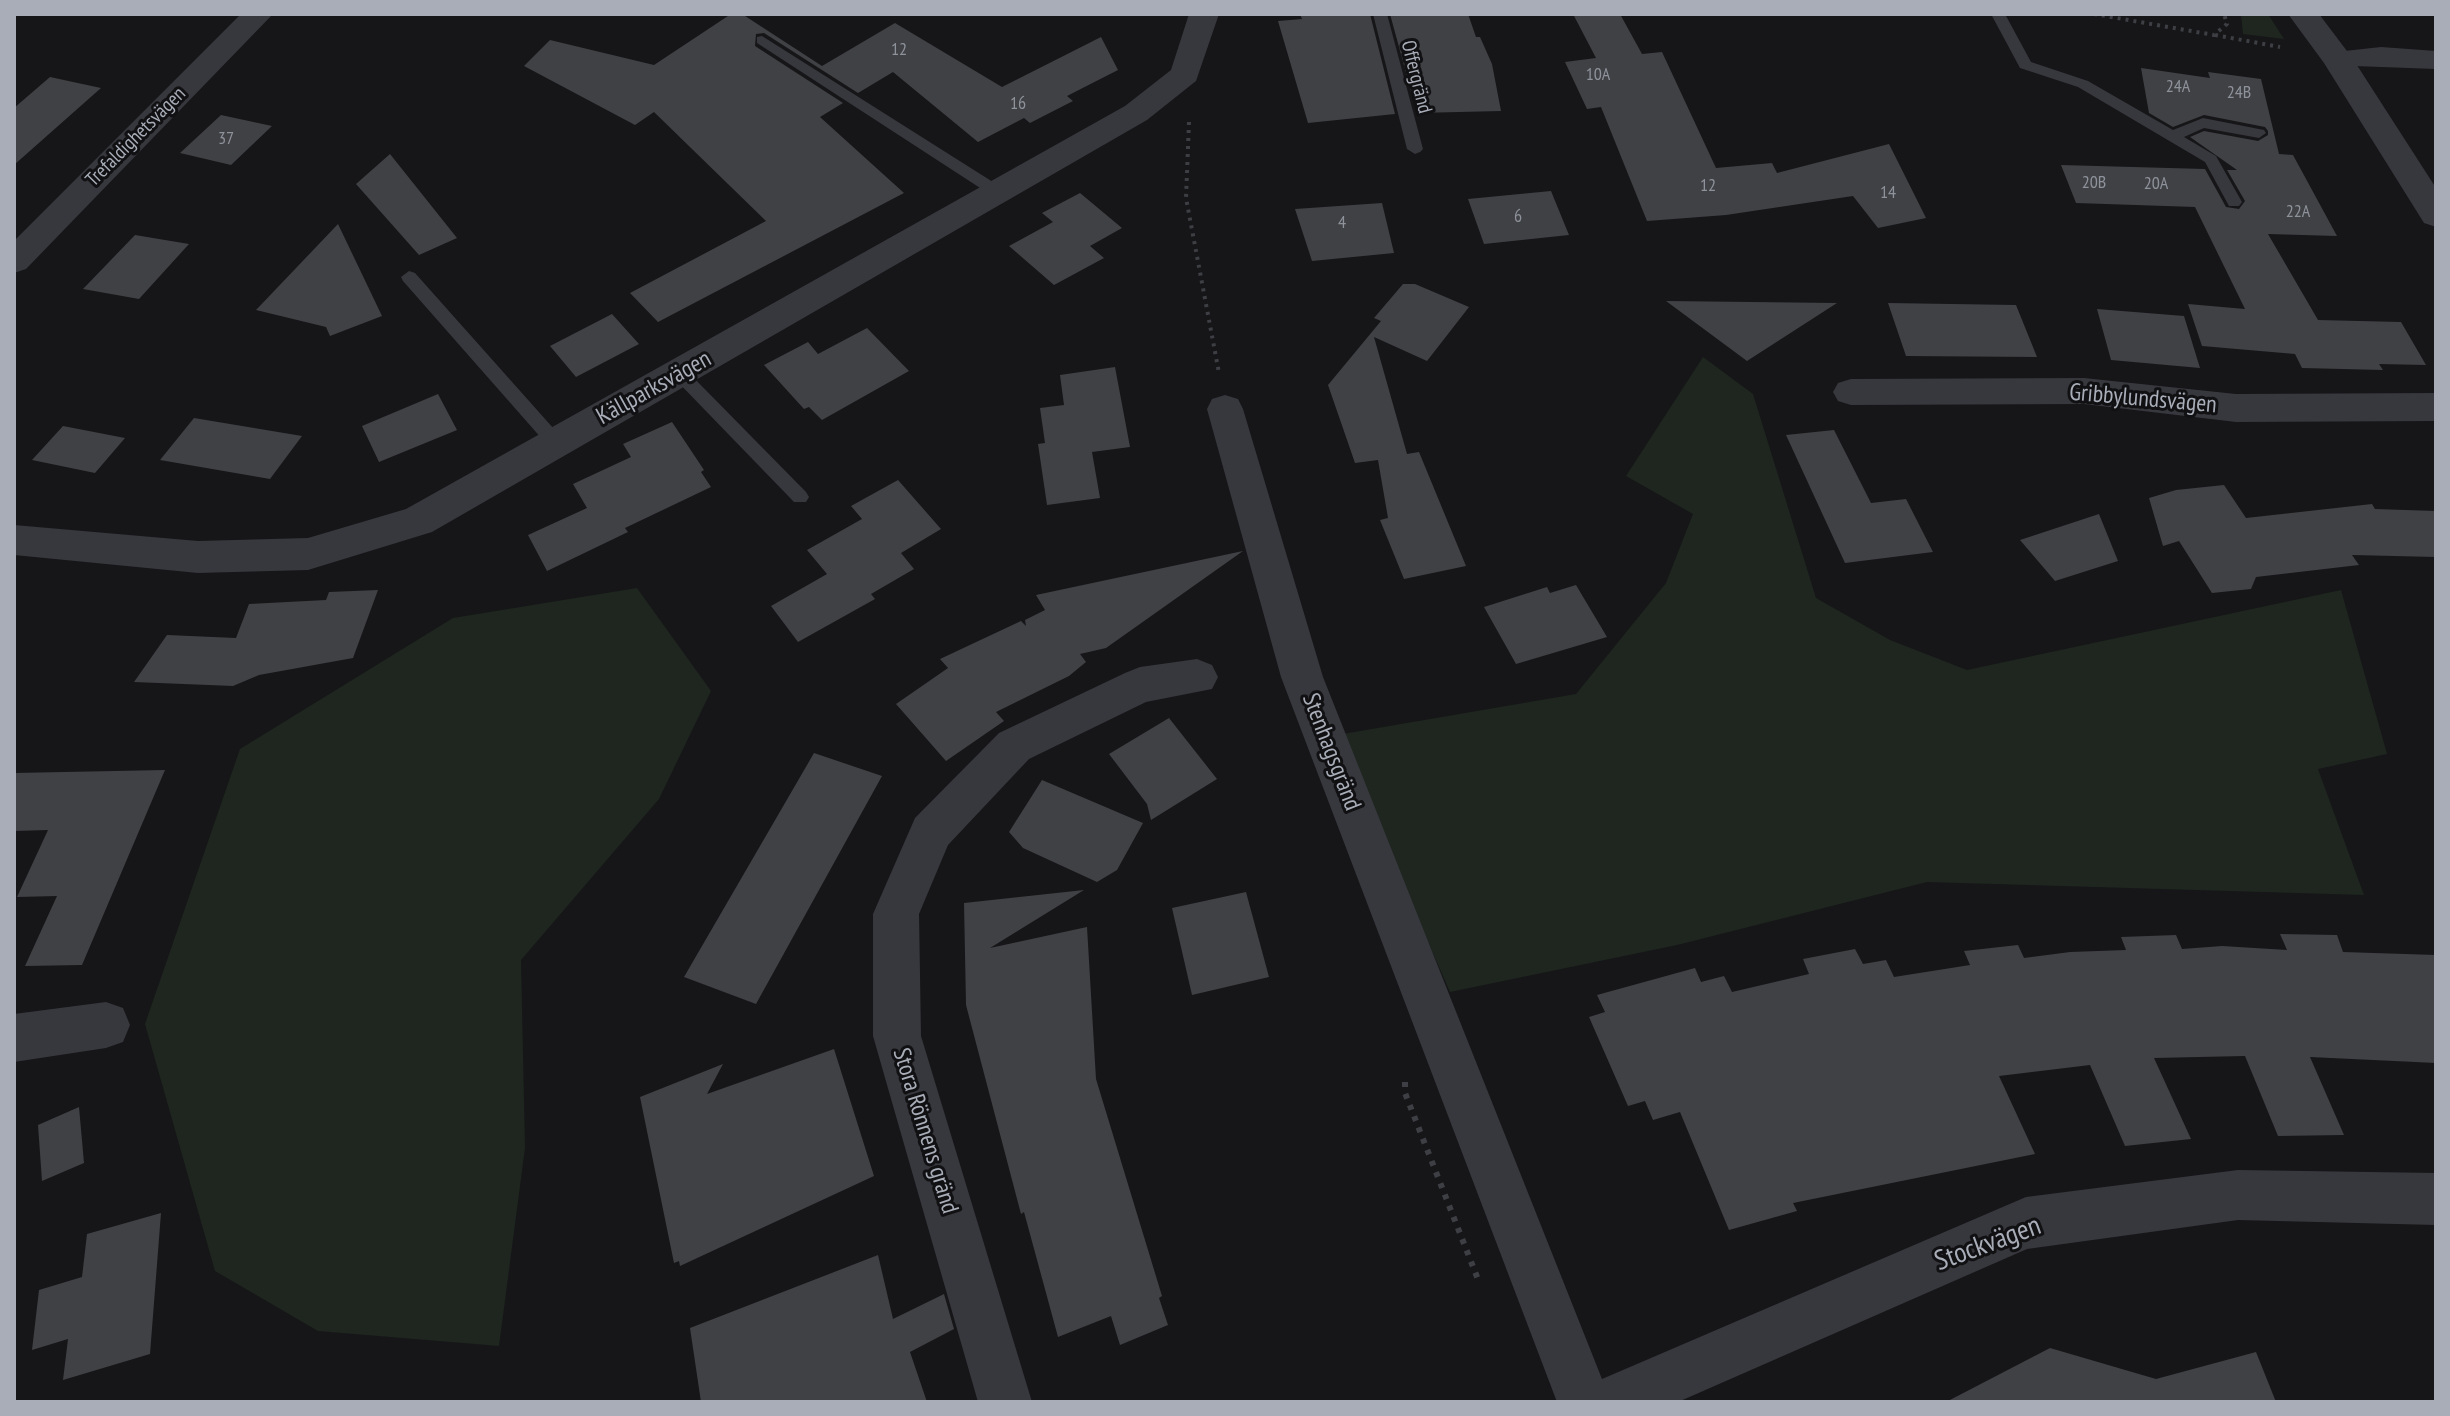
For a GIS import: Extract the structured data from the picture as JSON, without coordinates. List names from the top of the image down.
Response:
{
  "streets": {
    "street": [
      "Trefaldighetsvägen",
      "Källparksvägen",
      "Gribbylundsvägen",
      "Stenhagsgränd",
      "Stora Rönnens gränd",
      "Stockvägen"
    ],
    "lane": ["Offergränd"]
  },
  "house_numbers": [
    "12",
    "10A",
    "24A",
    "24B",
    "16",
    "37",
    "20B",
    "20A",
    "12",
    "14",
    "22A",
    "6",
    "4"
  ]
}
